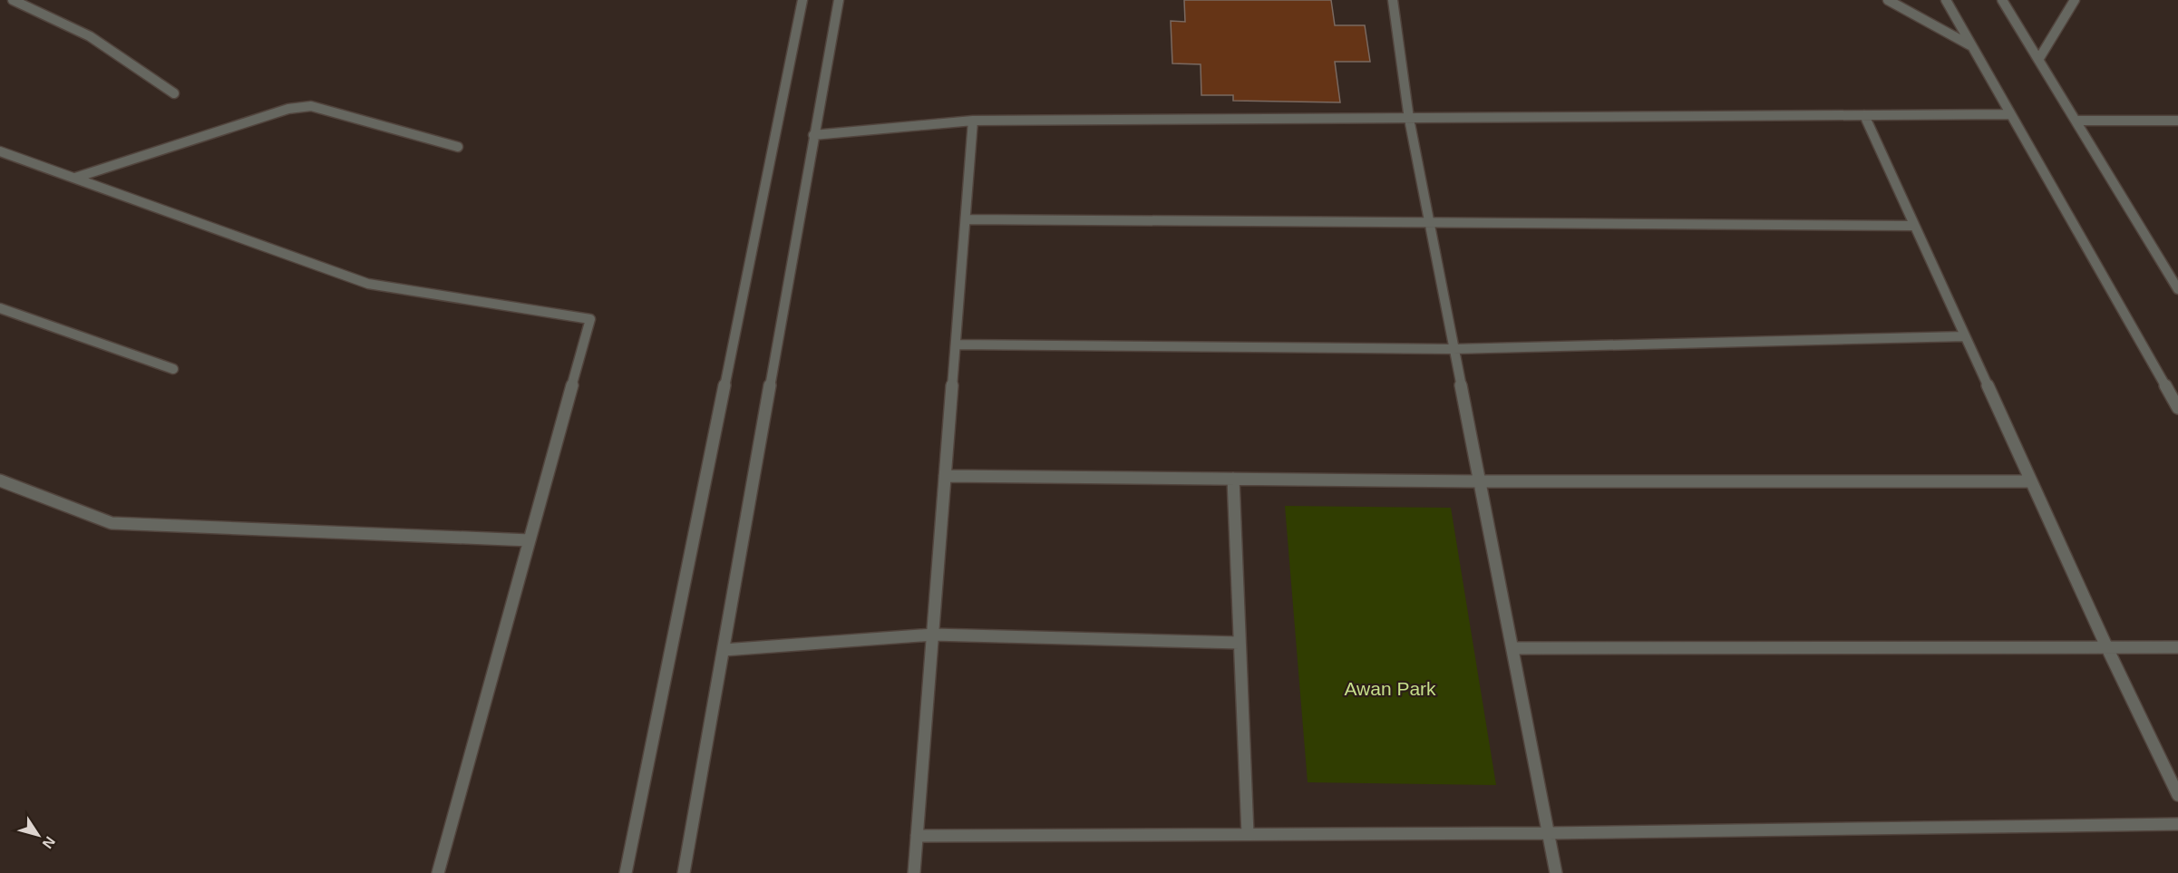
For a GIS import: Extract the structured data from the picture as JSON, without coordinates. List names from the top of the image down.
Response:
{
  "parks": ["Awan Park"],
  "north": "bottom right"
}
